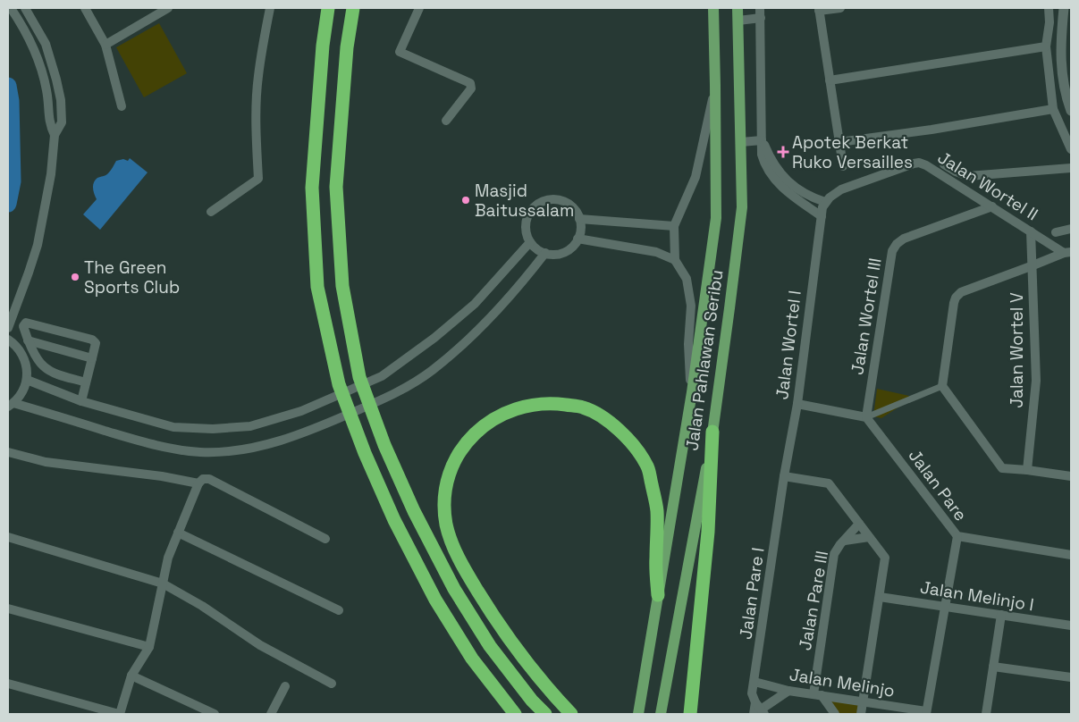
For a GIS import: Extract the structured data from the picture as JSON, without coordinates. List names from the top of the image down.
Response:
{
  "streets": {
    "main road": ["Jalan Pahlawan Seribu"],
    "street": [
      "Jalan Wortel II",
      "Jalan Wortel III",
      "Jalan Wortel I",
      "Jalan Wortel V",
      "Jalan Pare",
      "Jalan Pare I",
      "Jalan Melinjo I",
      "Jalan Pare III",
      "Jalan Melinjo"
    ]
  },
  "crossings": [
    ["Jalan Wortel II", "Jalan Wortel III"],
    ["Jalan Wortel II", "Jalan Wortel V"],
    ["Jalan Wortel III", "Jalan Pare"],
    ["Jalan Wortel I", "Jalan Pare I"],
    ["Jalan Pare", "Jalan Melinjo"],
    ["Jalan Pare I", "Jalan Melinjo"],
    ["Jalan Melinjo I", "Jalan Melinjo"],
    ["Jalan Pare III", "Jalan Melinjo"]
  ],
  "places": {
    "health": ["Apotek Berkat Ruko Versailles"],
    "other": ["Masjid Baitussalam", "The Green Sports Club"]
  }
}
